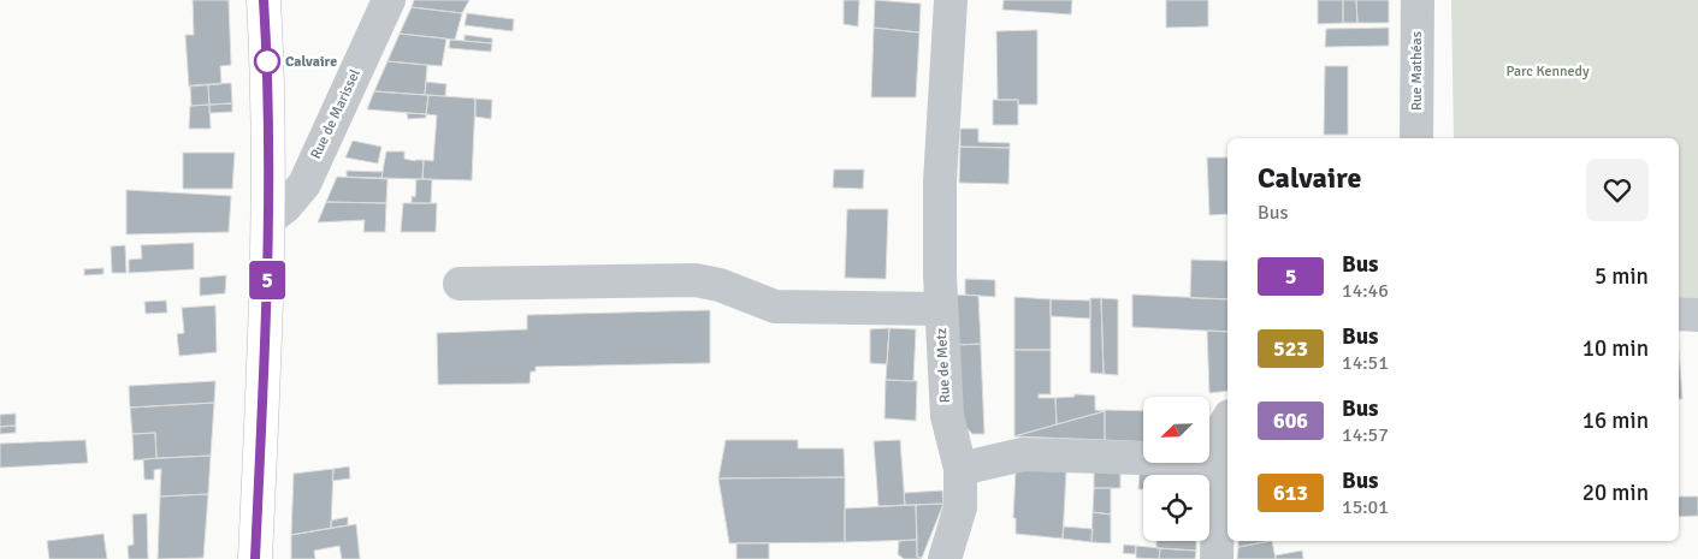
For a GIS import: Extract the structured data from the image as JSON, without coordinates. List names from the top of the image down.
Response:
{
  "streets": {
    "street": ["Rue Mathéas", "Rue de Marissel", "Rue de Metz"]
  },
  "parks": ["Parc Kennedy"],
  "places": ["Calvaire"],
  "lines": ["bus line 5"],
  "north": "bottom left",
  "page": {
    "on_map": "5",
    "heading": ["Calvaire", "Bus"],
    "list": [
      {
        "mark": "5",
        "name": "Bus",
        "note": "14:46",
        "value": "5 min"
      },
      {
        "mark": "523",
        "name": "Bus",
        "note": "14:51",
        "value": "10 min"
      },
      {
        "mark": "606",
        "name": "Bus",
        "note": "14:57",
        "value": "16 min"
      },
      {
        "mark": "613",
        "name": "Bus",
        "note": "15:01",
        "value": "20 min"
      }
    ]
  }
}
